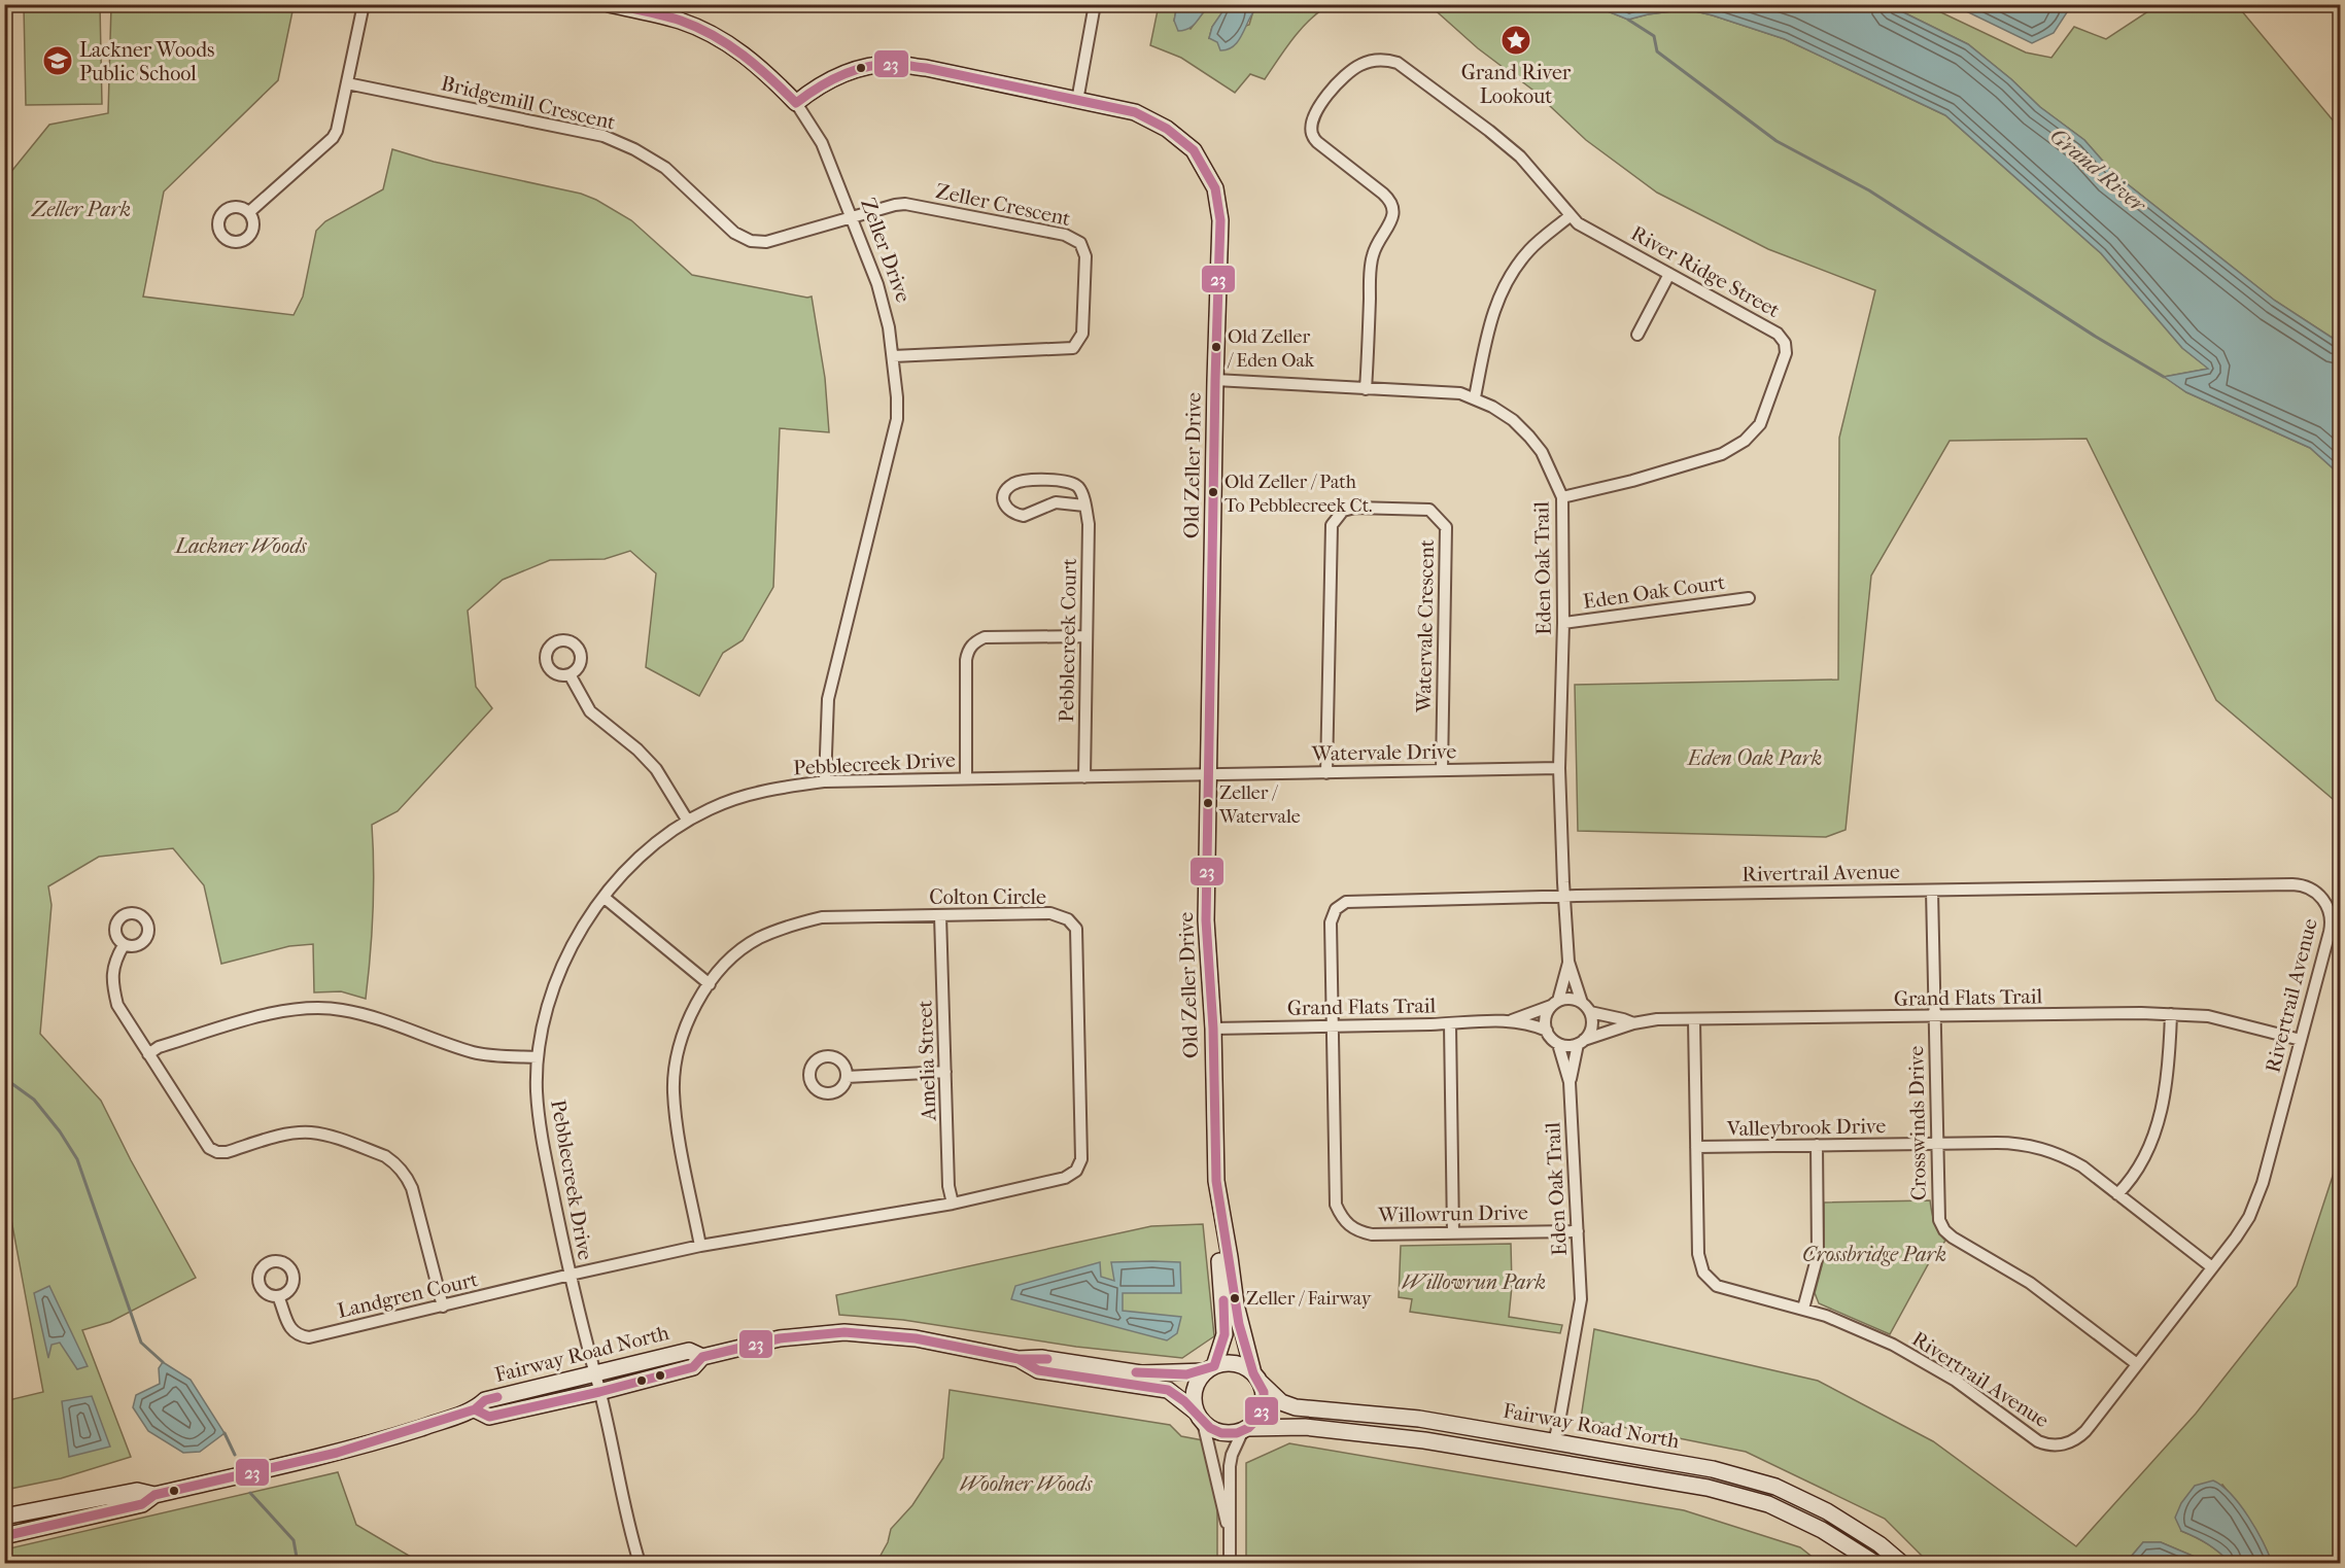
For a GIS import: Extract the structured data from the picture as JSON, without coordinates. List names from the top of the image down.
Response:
{
  "streets": {
    "main road": ["Zeller Drive", "Old Zeller Drive", "Fairway Road North"],
    "street": [
      "Bridgemill Crescent",
      "Zeller Crescent",
      "River Ridge Street",
      "Eden Oak Trail",
      "Eden Oak Court",
      "Watervale Crescent",
      "Pebblecreek Court",
      "Watervale Drive",
      "Pebblecreek Drive",
      "Rivertrail Avenue",
      "Colton Circle",
      "Grand Flats Trail",
      "Amelia Street",
      "Crosswinds Drive",
      "Valleybrook Drive",
      "Willowrun Drive",
      "Landgren Court"
    ]
  },
  "crossings": [
    ["Bridgemill Crescent", "Zeller Crescent"],
    ["Bridgemill Crescent", "Zeller Drive"],
    ["Zeller Crescent", "Zeller Drive"],
    ["Zeller Drive", "Old Zeller Drive"],
    ["Zeller Drive", "Pebblecreek Drive"],
    ["River Ridge Street", "Eden Oak Trail"],
    ["Old Zeller Drive", "Eden Oak Trail"],
    ["Old Zeller Drive", "Watervale Drive"],
    ["Old Zeller Drive", "Pebblecreek Drive"],
    ["Old Zeller Drive", "Grand Flats Trail"],
    ["Old Zeller Drive", "Fairway Road North"],
    ["Eden Oak Trail", "Eden Oak Court"],
    ["Eden Oak Trail", "Watervale Drive"],
    ["Eden Oak Trail", "Rivertrail Avenue"],
    ["Eden Oak Trail", "Grand Flats Trail"],
    ["Eden Oak Trail", "Willowrun Drive"],
    ["Eden Oak Trail", "Fairway Road North"],
    ["Watervale Crescent", "Watervale Drive"],
    ["Pebblecreek Court", "Pebblecreek Drive"],
    ["Watervale Drive", "Pebblecreek Drive"],
    ["Pebblecreek Drive", "Colton Circle"],
    ["Pebblecreek Drive", "Landgren Court"],
    ["Pebblecreek Drive", "Fairway Road North"],
    ["Rivertrail Avenue", "Grand Flats Trail"],
    ["Rivertrail Avenue", "Crosswinds Drive"],
    ["Rivertrail Avenue", "Valleybrook Drive"],
    ["Rivertrail Avenue", "Willowrun Drive"],
    ["Colton Circle", "Amelia Street"],
    ["Colton Circle", "Landgren Court"],
    ["Grand Flats Trail", "Crosswinds Drive"],
    ["Grand Flats Trail", "Willowrun Drive"],
    ["Crosswinds Drive", "Valleybrook Drive"]
  ],
  "water": ["Grand River"],
  "parks": [
    "Zeller Park",
    "Lackner Woods",
    "Eden Oak Park",
    "Crossbridge Park",
    "Willowrun Park",
    "Woolner Woods"
  ],
  "places": {
    "place": ["Grand River Lookout"],
    "school or university": ["Lackner Woods Public School"],
    "other": [
      "Old Zeller / Eden Oak",
      "Old Zeller / Path To Pebblecreek Ct.",
      "Zeller / Watervale",
      "Zeller / Fairway"
    ]
  },
  "lines": ["transit line 23"]
}
